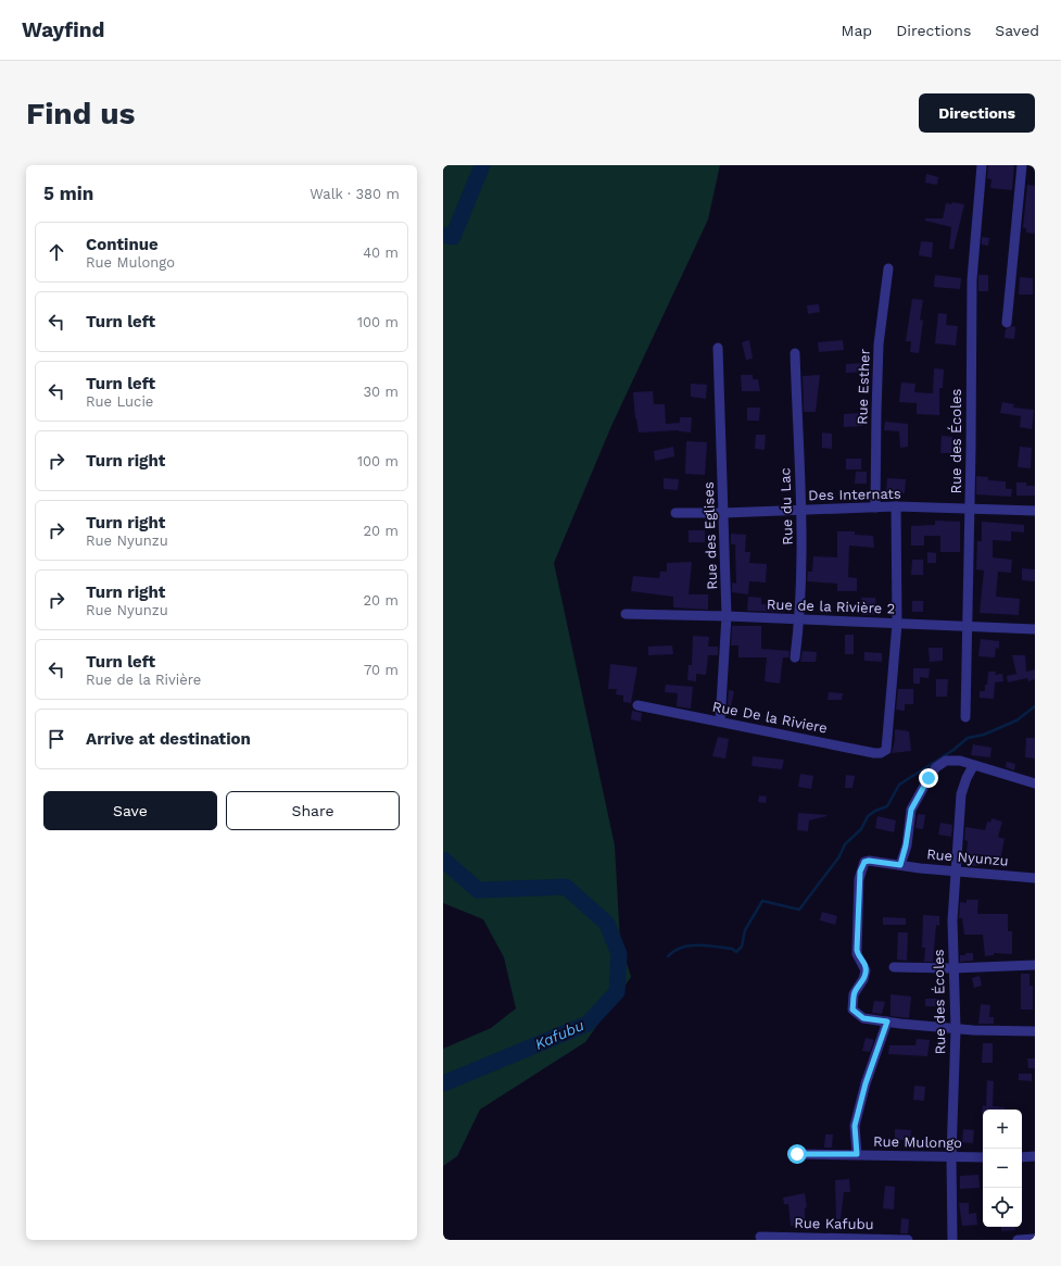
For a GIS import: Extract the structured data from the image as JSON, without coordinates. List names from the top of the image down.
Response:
{
  "streets": {
    "street": [
      "Rue Esther",
      "Rue des Écoles",
      "Des Internats",
      "Rue du Lac",
      "Rue des Eglises",
      "Rue de la Rivière 2",
      "Rue De la Riviere",
      "Rue Nyunzu",
      "Rue Mulongo",
      "Rue Kafubu"
    ]
  },
  "crossings": [
    ["Rue Esther", "Des Internats"],
    ["Rue des Écoles", "Des Internats"],
    ["Rue des Écoles", "Rue de la Rivière 2"],
    ["Rue des Écoles", "Rue Nyunzu"],
    ["Rue des Écoles", "Rue Mulongo"],
    ["Des Internats", "Rue du Lac"],
    ["Des Internats", "Rue des Eglises"],
    ["Rue du Lac", "Rue de la Rivière 2"],
    ["Rue des Eglises", "Rue de la Rivière 2"],
    ["Rue des Eglises", "Rue De la Riviere"],
    ["Rue de la Rivière 2", "Rue De la Riviere"]
  ],
  "water": ["Kafubu"],
  "page": {
    "header": "Wayfind",
    "nav": ["Map", "Directions", "Saved"],
    "buttons": [
      "Directions",
      ["Save", "Share"]
    ],
    "title": "Find us",
    "heading": ["5 min", "Walk · 380 m"],
    "list": [
      ["Continue", "Rue Mulongo", "40 m"],
      ["Turn left", "100 m"],
      ["Turn left", "Rue Lucie", "30 m"],
      ["Turn right", "100 m"],
      ["Turn right", "Rue Nyunzu", "20 m"],
      ["Turn right", "Rue Nyunzu", "20 m"],
      ["Turn left", "Rue de la Rivière", "70 m"],
      "Arrive at destination"
    ],
    "map_buttons": ["+", "−"]
  }
}
